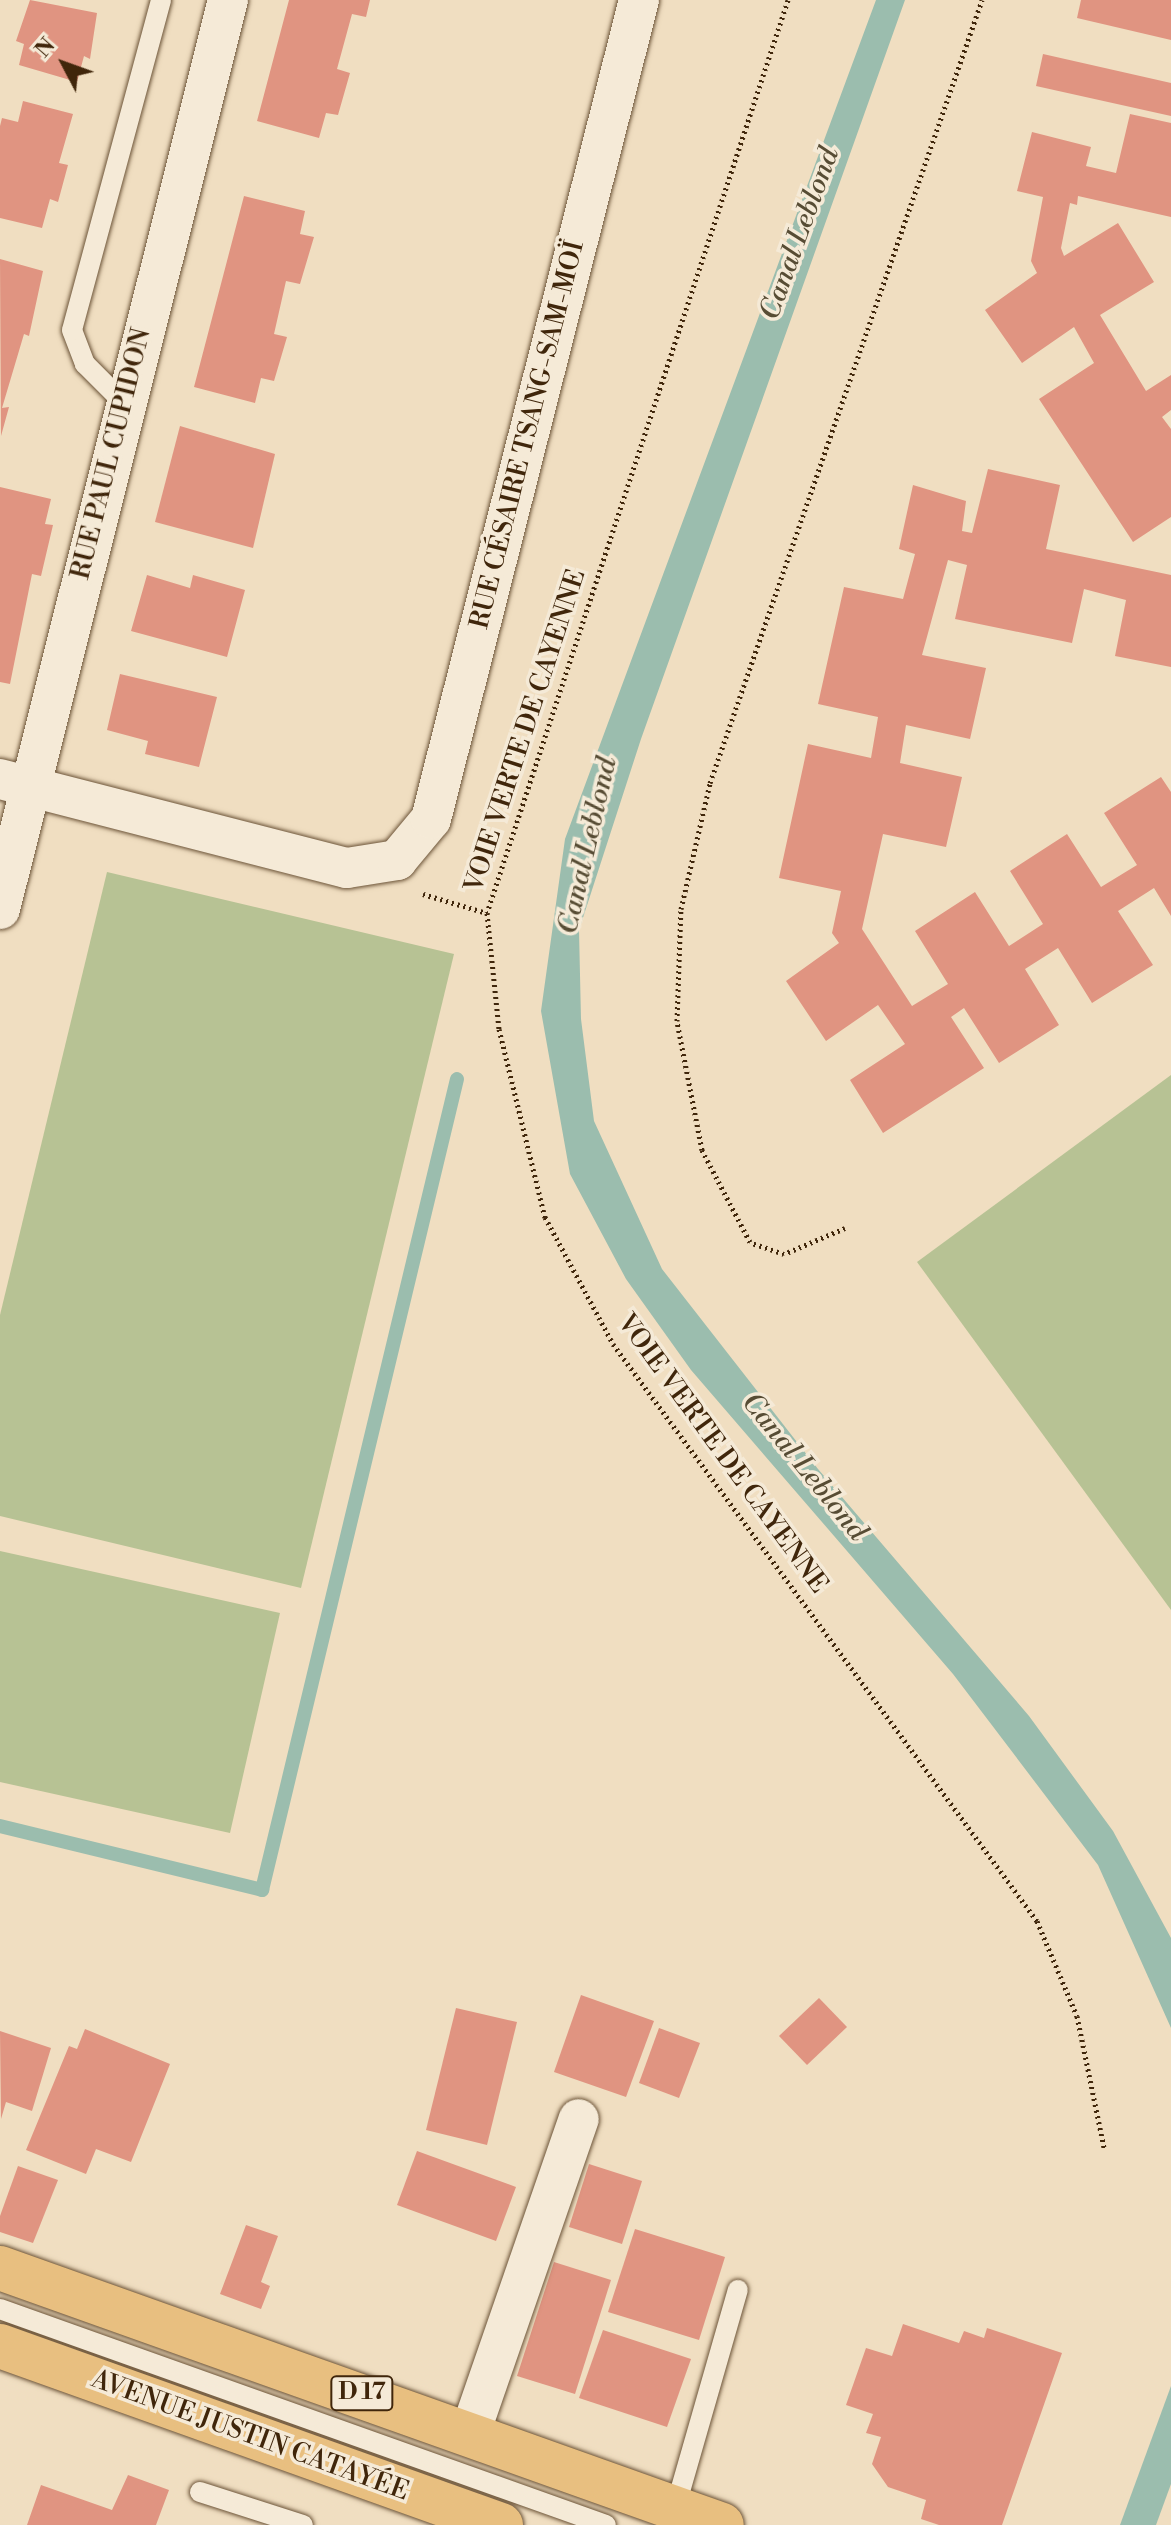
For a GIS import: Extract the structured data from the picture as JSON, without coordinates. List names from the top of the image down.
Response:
{
  "streets": {
    "main road": ["D 17", "AVENUE JUSTIN CATAYÉE"],
    "street": ["RUE CÉSAIRE TSANG-SAM-MOÏ", "RUE PAUL CUPIDON"],
    "path": ["VOIE VERTE DE CAYENNE"]
  },
  "water": ["Canal Leblond"],
  "north": "top left"
}
